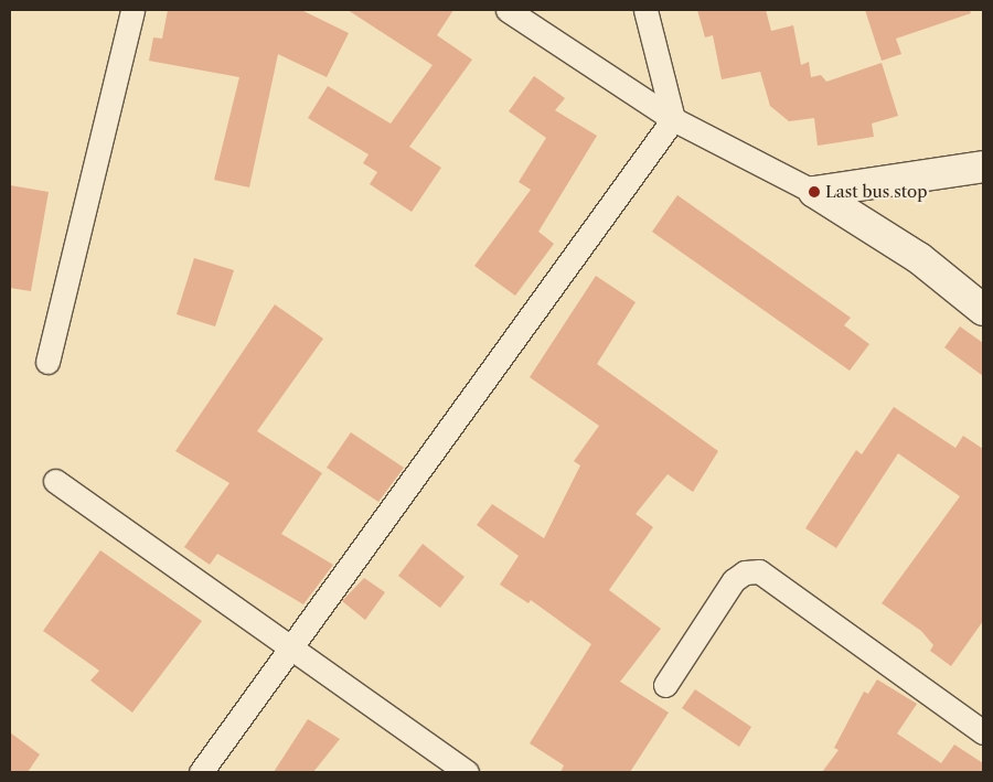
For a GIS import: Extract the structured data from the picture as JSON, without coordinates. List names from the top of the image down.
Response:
{
  "places": ["Last bus stop"]
}
